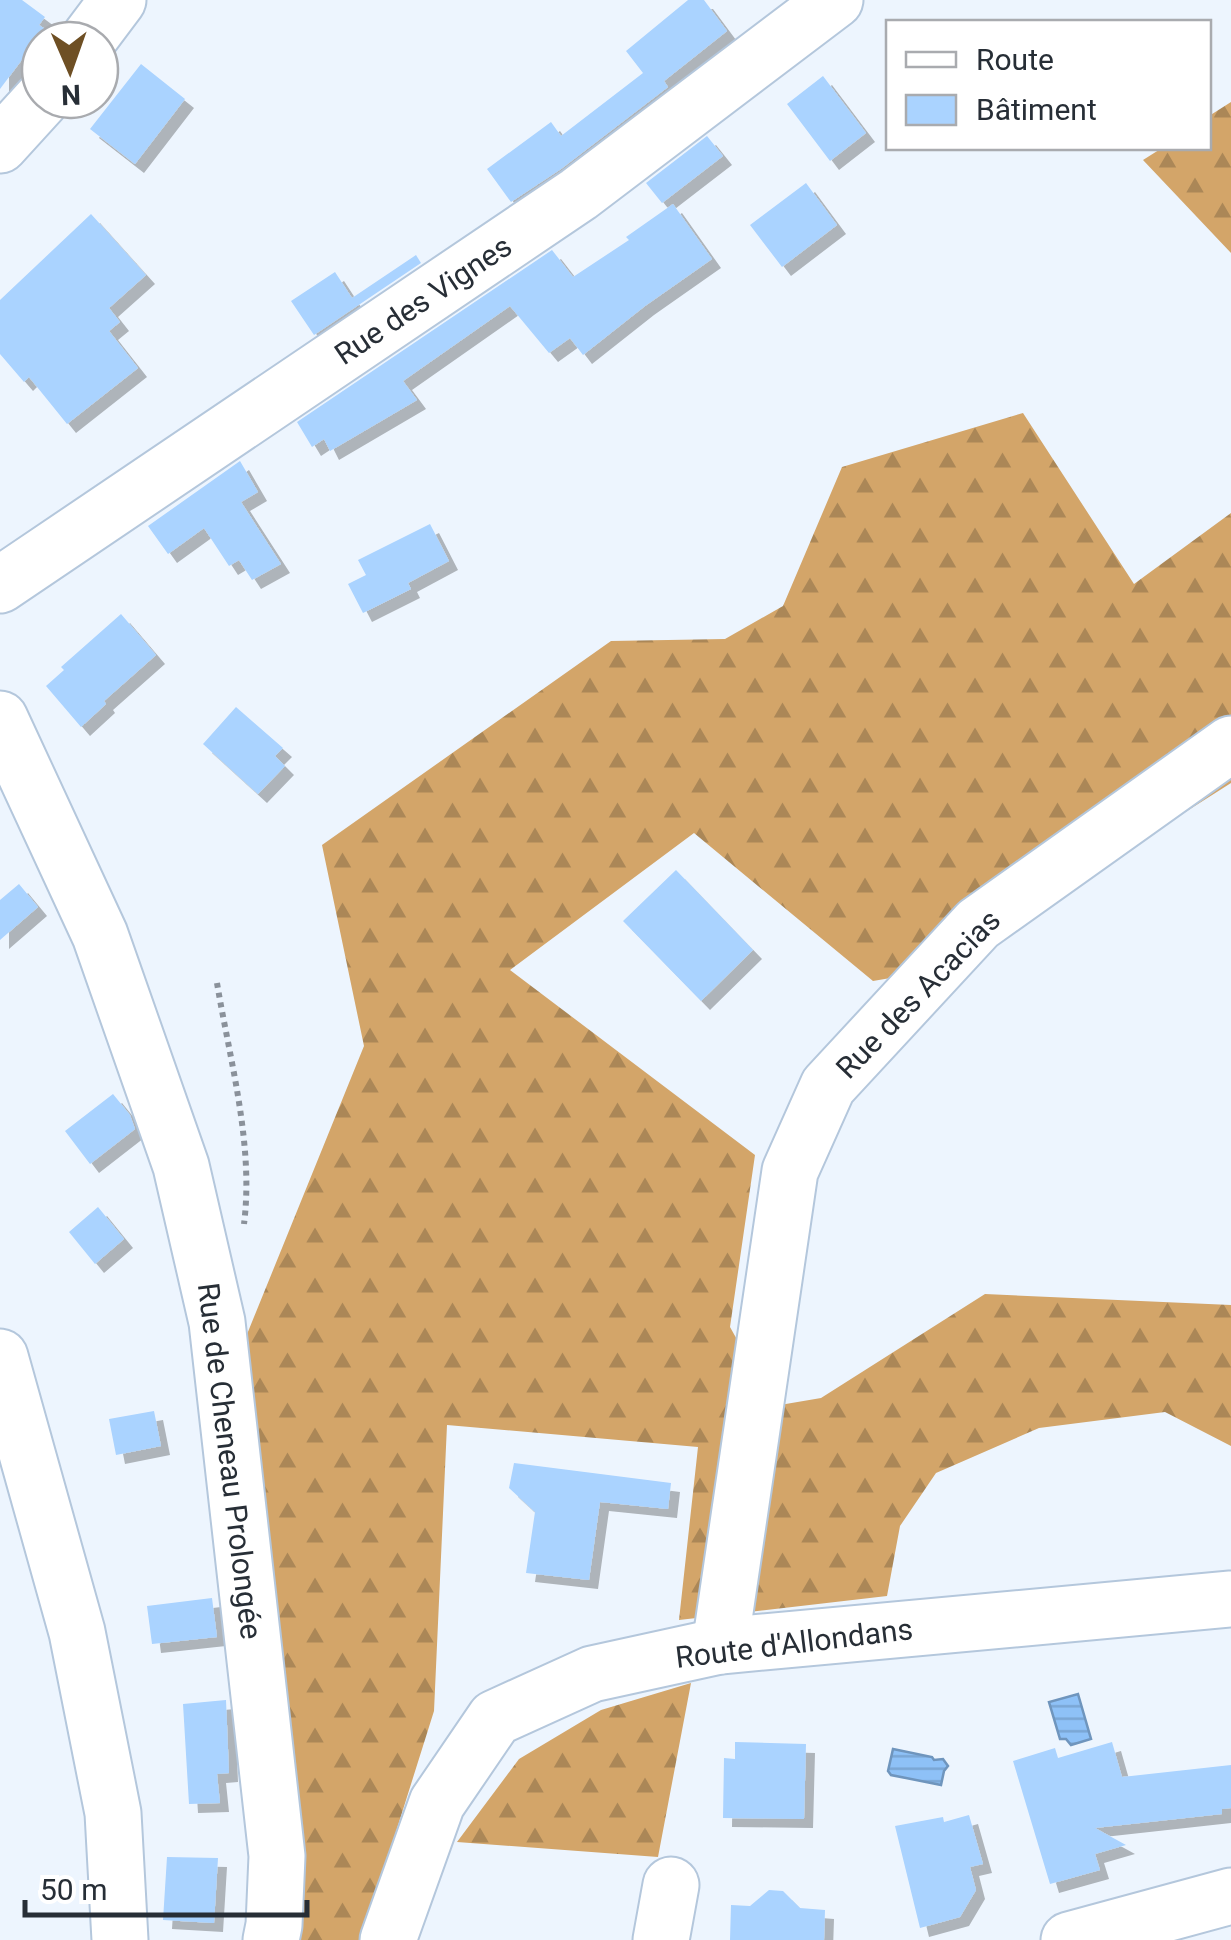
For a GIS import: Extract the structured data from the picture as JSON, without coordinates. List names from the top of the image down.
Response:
{
  "streets": {
    "street": [
      "Rue des Vignes",
      "Rue des Acacias",
      "Rue de Cheneau Prolongée",
      "Route d'Allondans"
    ]
  },
  "crossings": [
    ["Rue des Acacias", "Route d'Allondans"]
  ],
  "legend": ["Route", "Bâtiment"],
  "scale_bar": "50 m",
  "north": "bottom"
}
